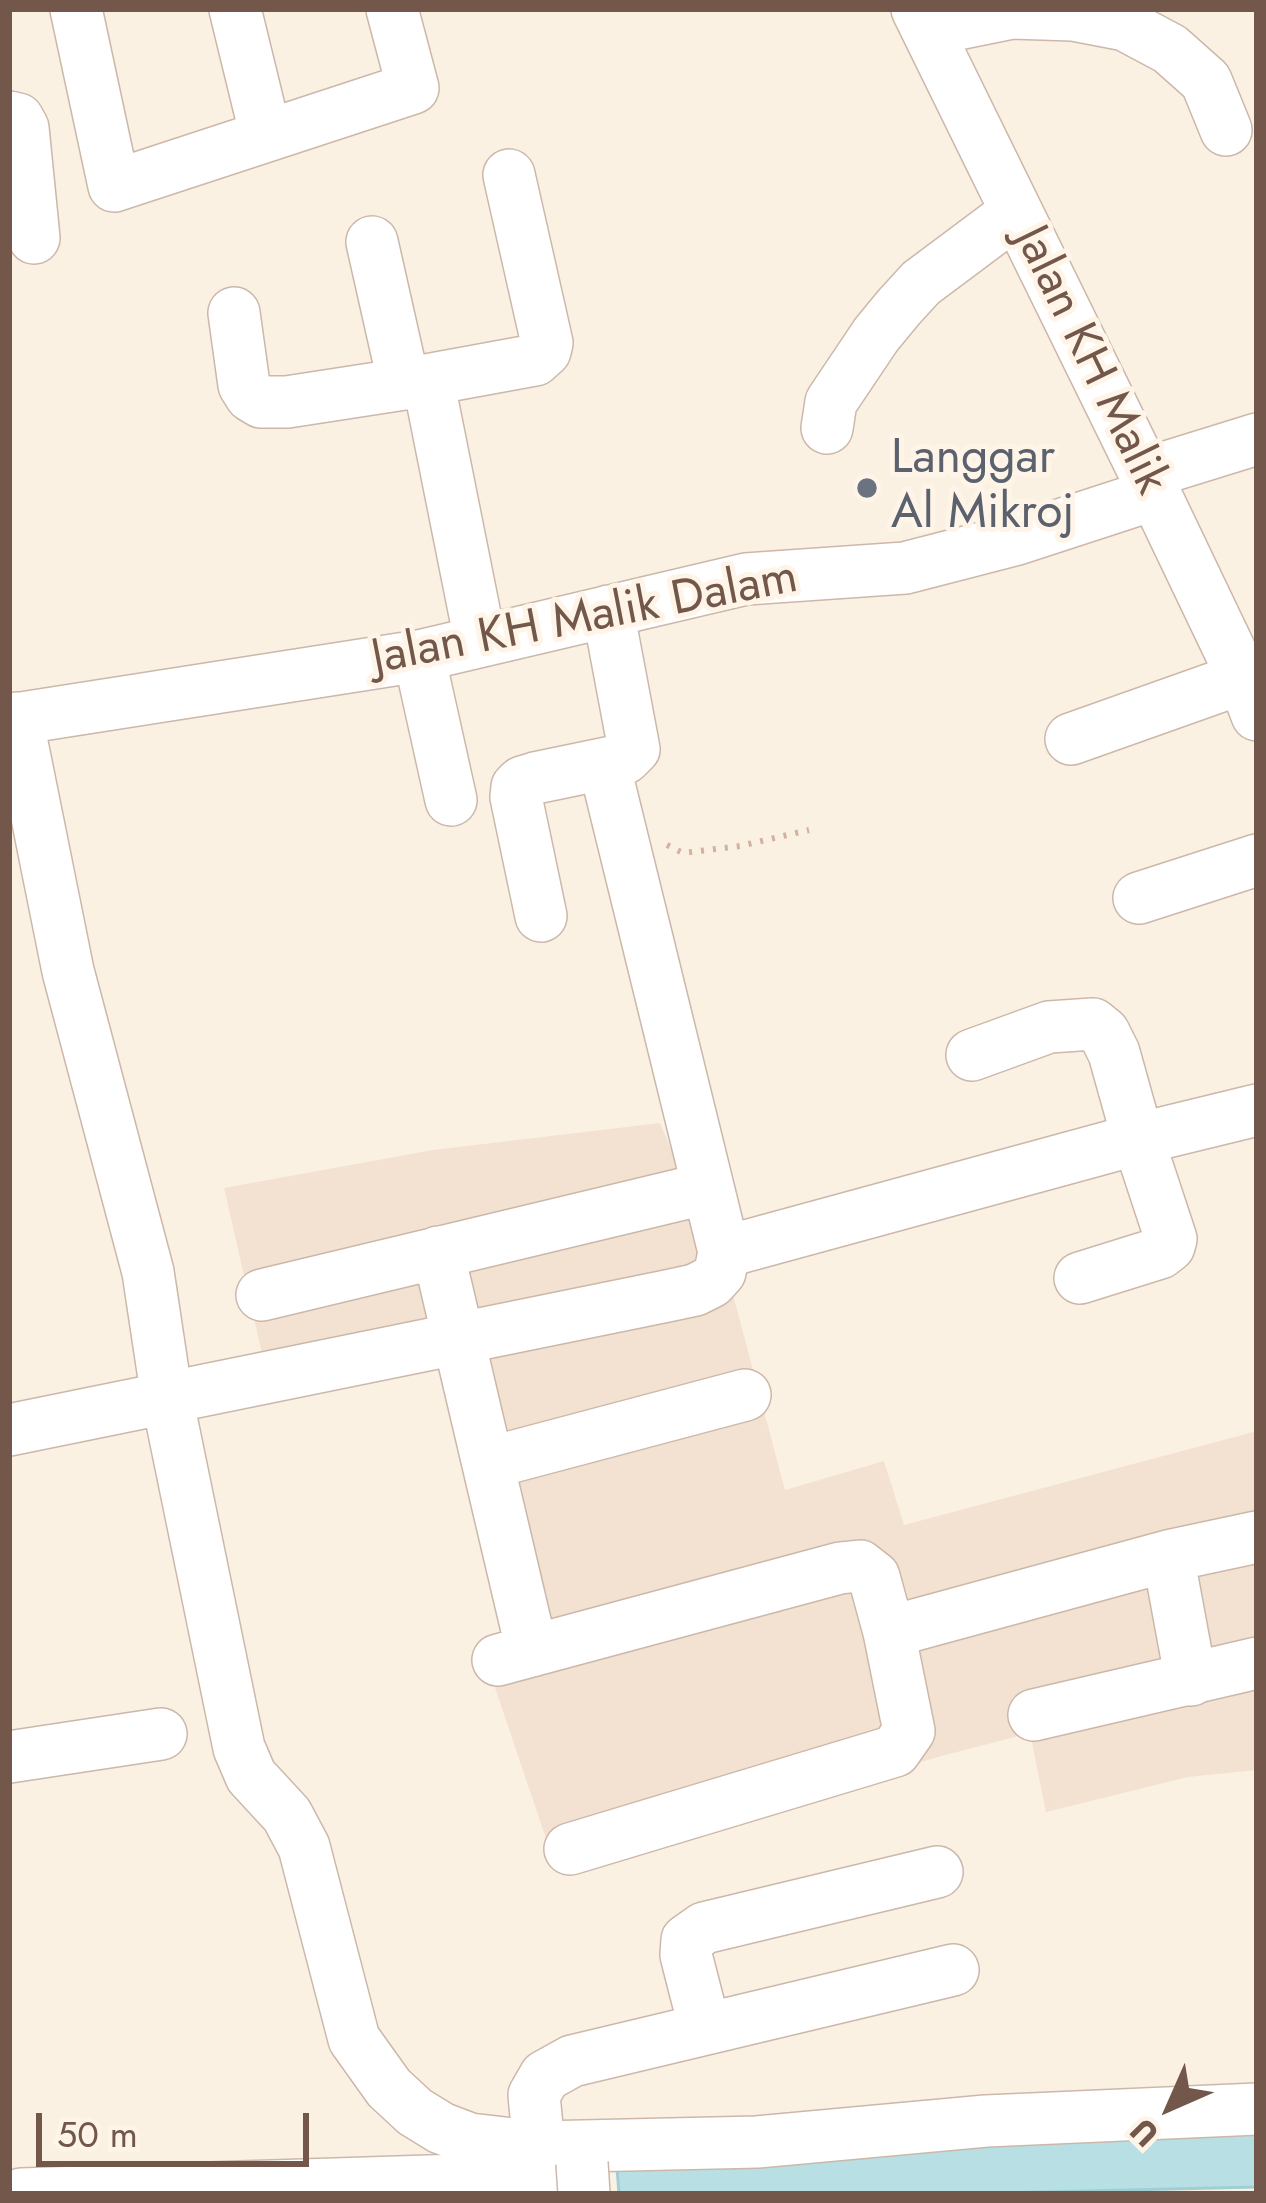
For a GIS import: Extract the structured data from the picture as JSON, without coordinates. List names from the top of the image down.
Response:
{
  "streets": {
    "street": ["Jalan KH Malik", "Jalan KH Malik Dalam"]
  },
  "crossings": [
    ["Jalan KH Malik", "Jalan KH Malik Dalam"]
  ],
  "places": ["Langgar Al Mikroj"],
  "scale_bar": "50 m",
  "north": "bottom left"
}
